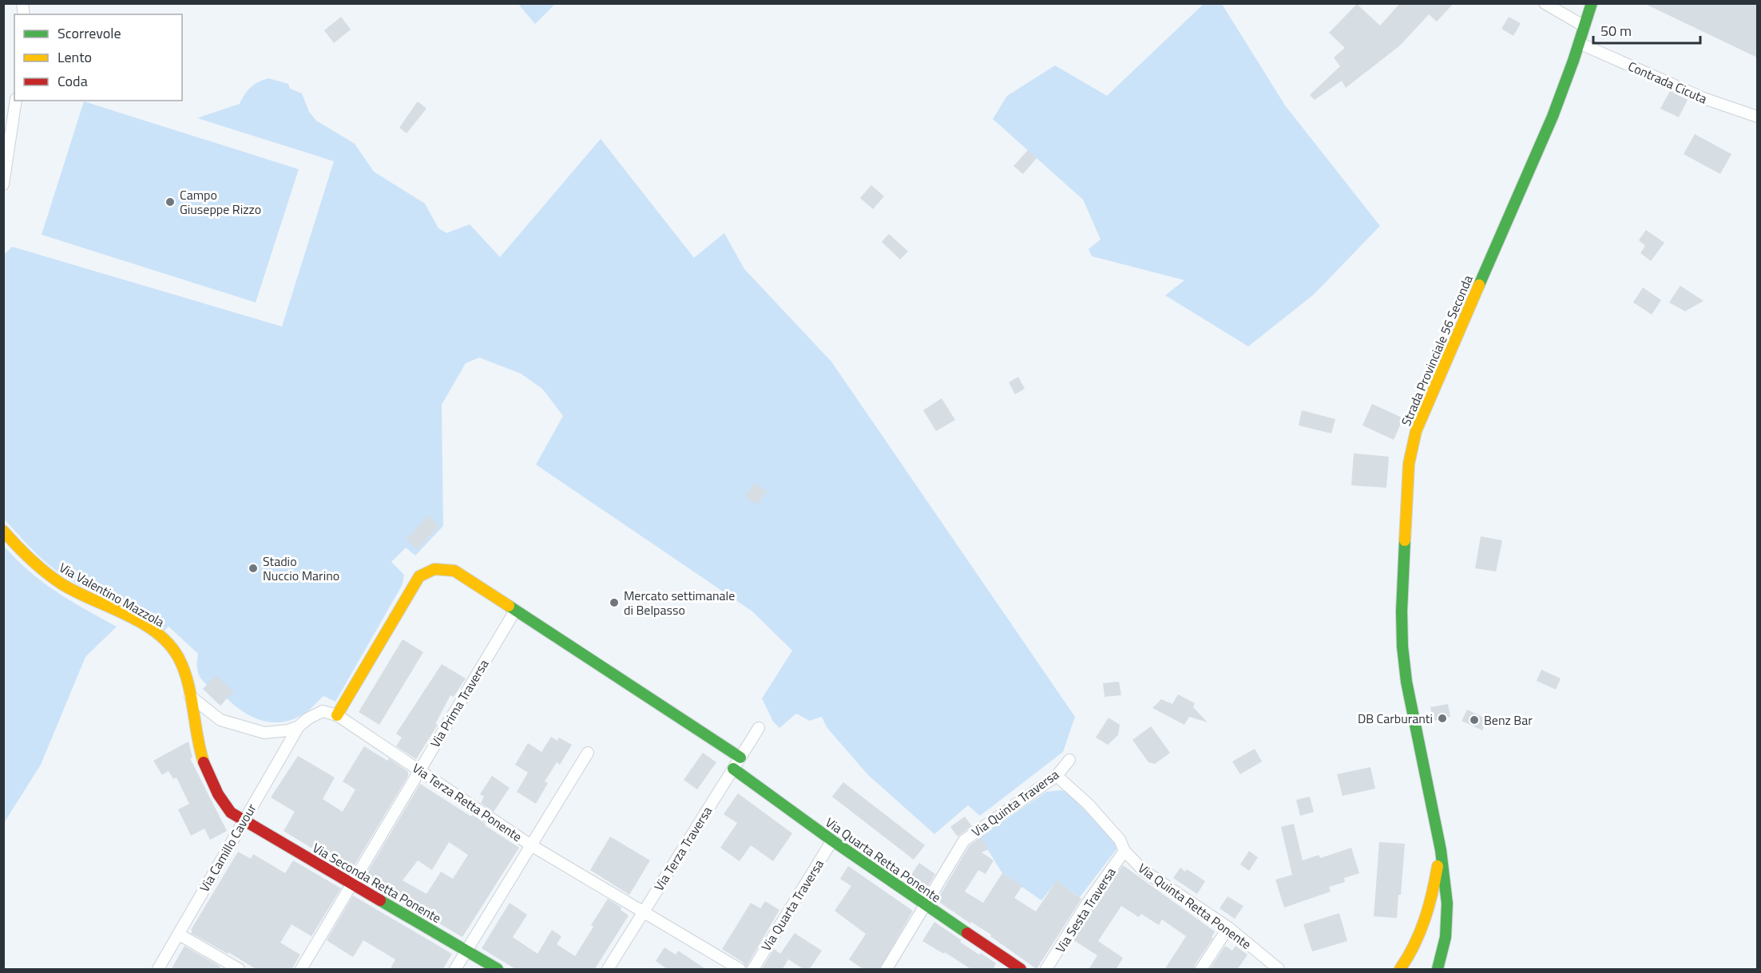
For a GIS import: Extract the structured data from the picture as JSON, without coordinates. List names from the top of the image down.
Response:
{
  "streets": {
    "street": [
      "Contrada Cicuta",
      "Strada Provinciale 56 Seconda",
      "Via Valentino Mazzola",
      "Via Prima Traversa",
      "Via Terza Retta Ponente",
      "Via Quinta Traversa",
      "Via Camillo Cavour",
      "Via Terza Traversa",
      "Via Quarta Retta Ponente",
      "Via Seconda Retta Ponente",
      "Via Quarta Traversa",
      "Via Quinta Retta Ponente",
      "Via Sesta Traversa"
    ]
  },
  "crossings": [
    ["Contrada Cicuta", "Strada Provinciale 56 Seconda"],
    ["Via Valentino Mazzola", "Via Camillo Cavour"],
    ["Via Valentino Mazzola", "Via Seconda Retta Ponente"],
    ["Via Prima Traversa", "Via Terza Retta Ponente"],
    ["Via Prima Traversa", "Via Seconda Retta Ponente"],
    ["Via Terza Retta Ponente", "Via Terza Traversa"],
    ["Via Quinta Traversa", "Via Quarta Retta Ponente"],
    ["Via Quinta Traversa", "Via Quinta Retta Ponente"],
    ["Via Camillo Cavour", "Via Seconda Retta Ponente"],
    ["Via Terza Traversa", "Via Quarta Retta Ponente"],
    ["Via Quarta Retta Ponente", "Via Quarta Traversa"],
    ["Via Quinta Retta Ponente", "Via Sesta Traversa"]
  ],
  "places": [
    "Campo Giuseppe Rizzo",
    "Stadio Nuccio Marino",
    "Mercato settimanale di Belpasso",
    "DB Carburanti",
    "Benz Bar"
  ],
  "legend": ["Scorrevole", "Lento", "Coda"],
  "scale_bar": "50 m"
}
